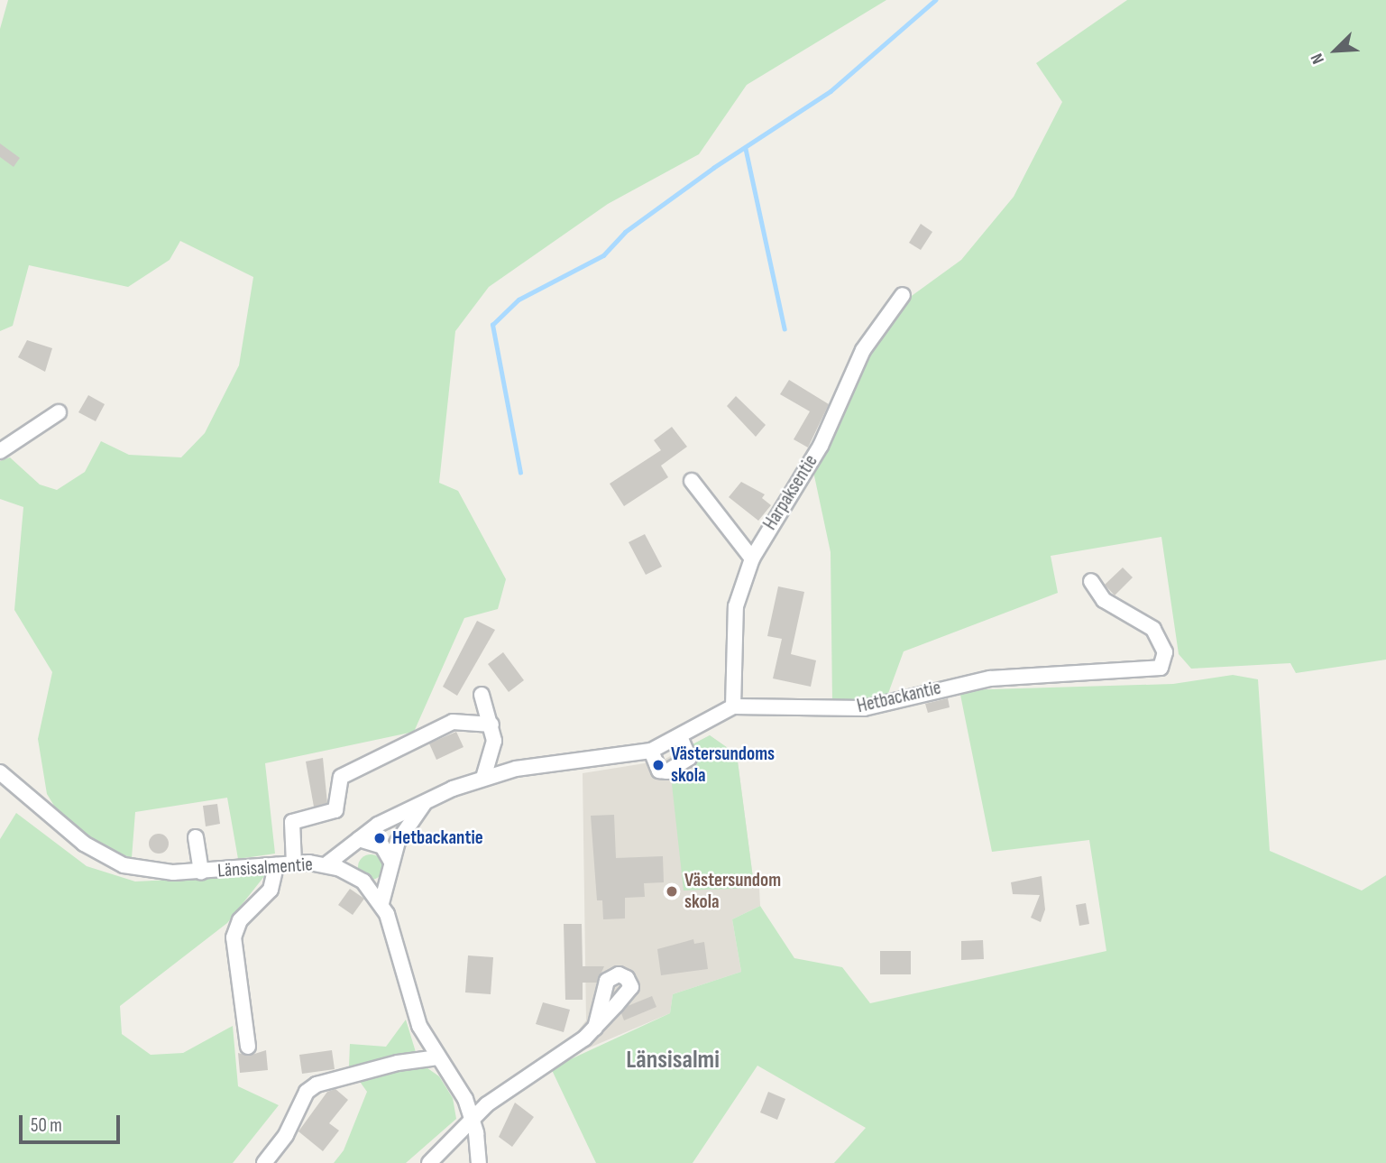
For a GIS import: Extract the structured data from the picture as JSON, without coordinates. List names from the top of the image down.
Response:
{
  "streets": {
    "street": ["Harpaksentie", "Hetbackantie", "Länsisalmentie"]
  },
  "crossings": [
    ["Harpaksentie", "Hetbackantie"]
  ],
  "districts": ["Länsisalmi"],
  "places": ["Västersundoms skola", "Hetbackantie", "Västersundom skola"],
  "scale_bar": "50 m",
  "north": "bottom left"
}
